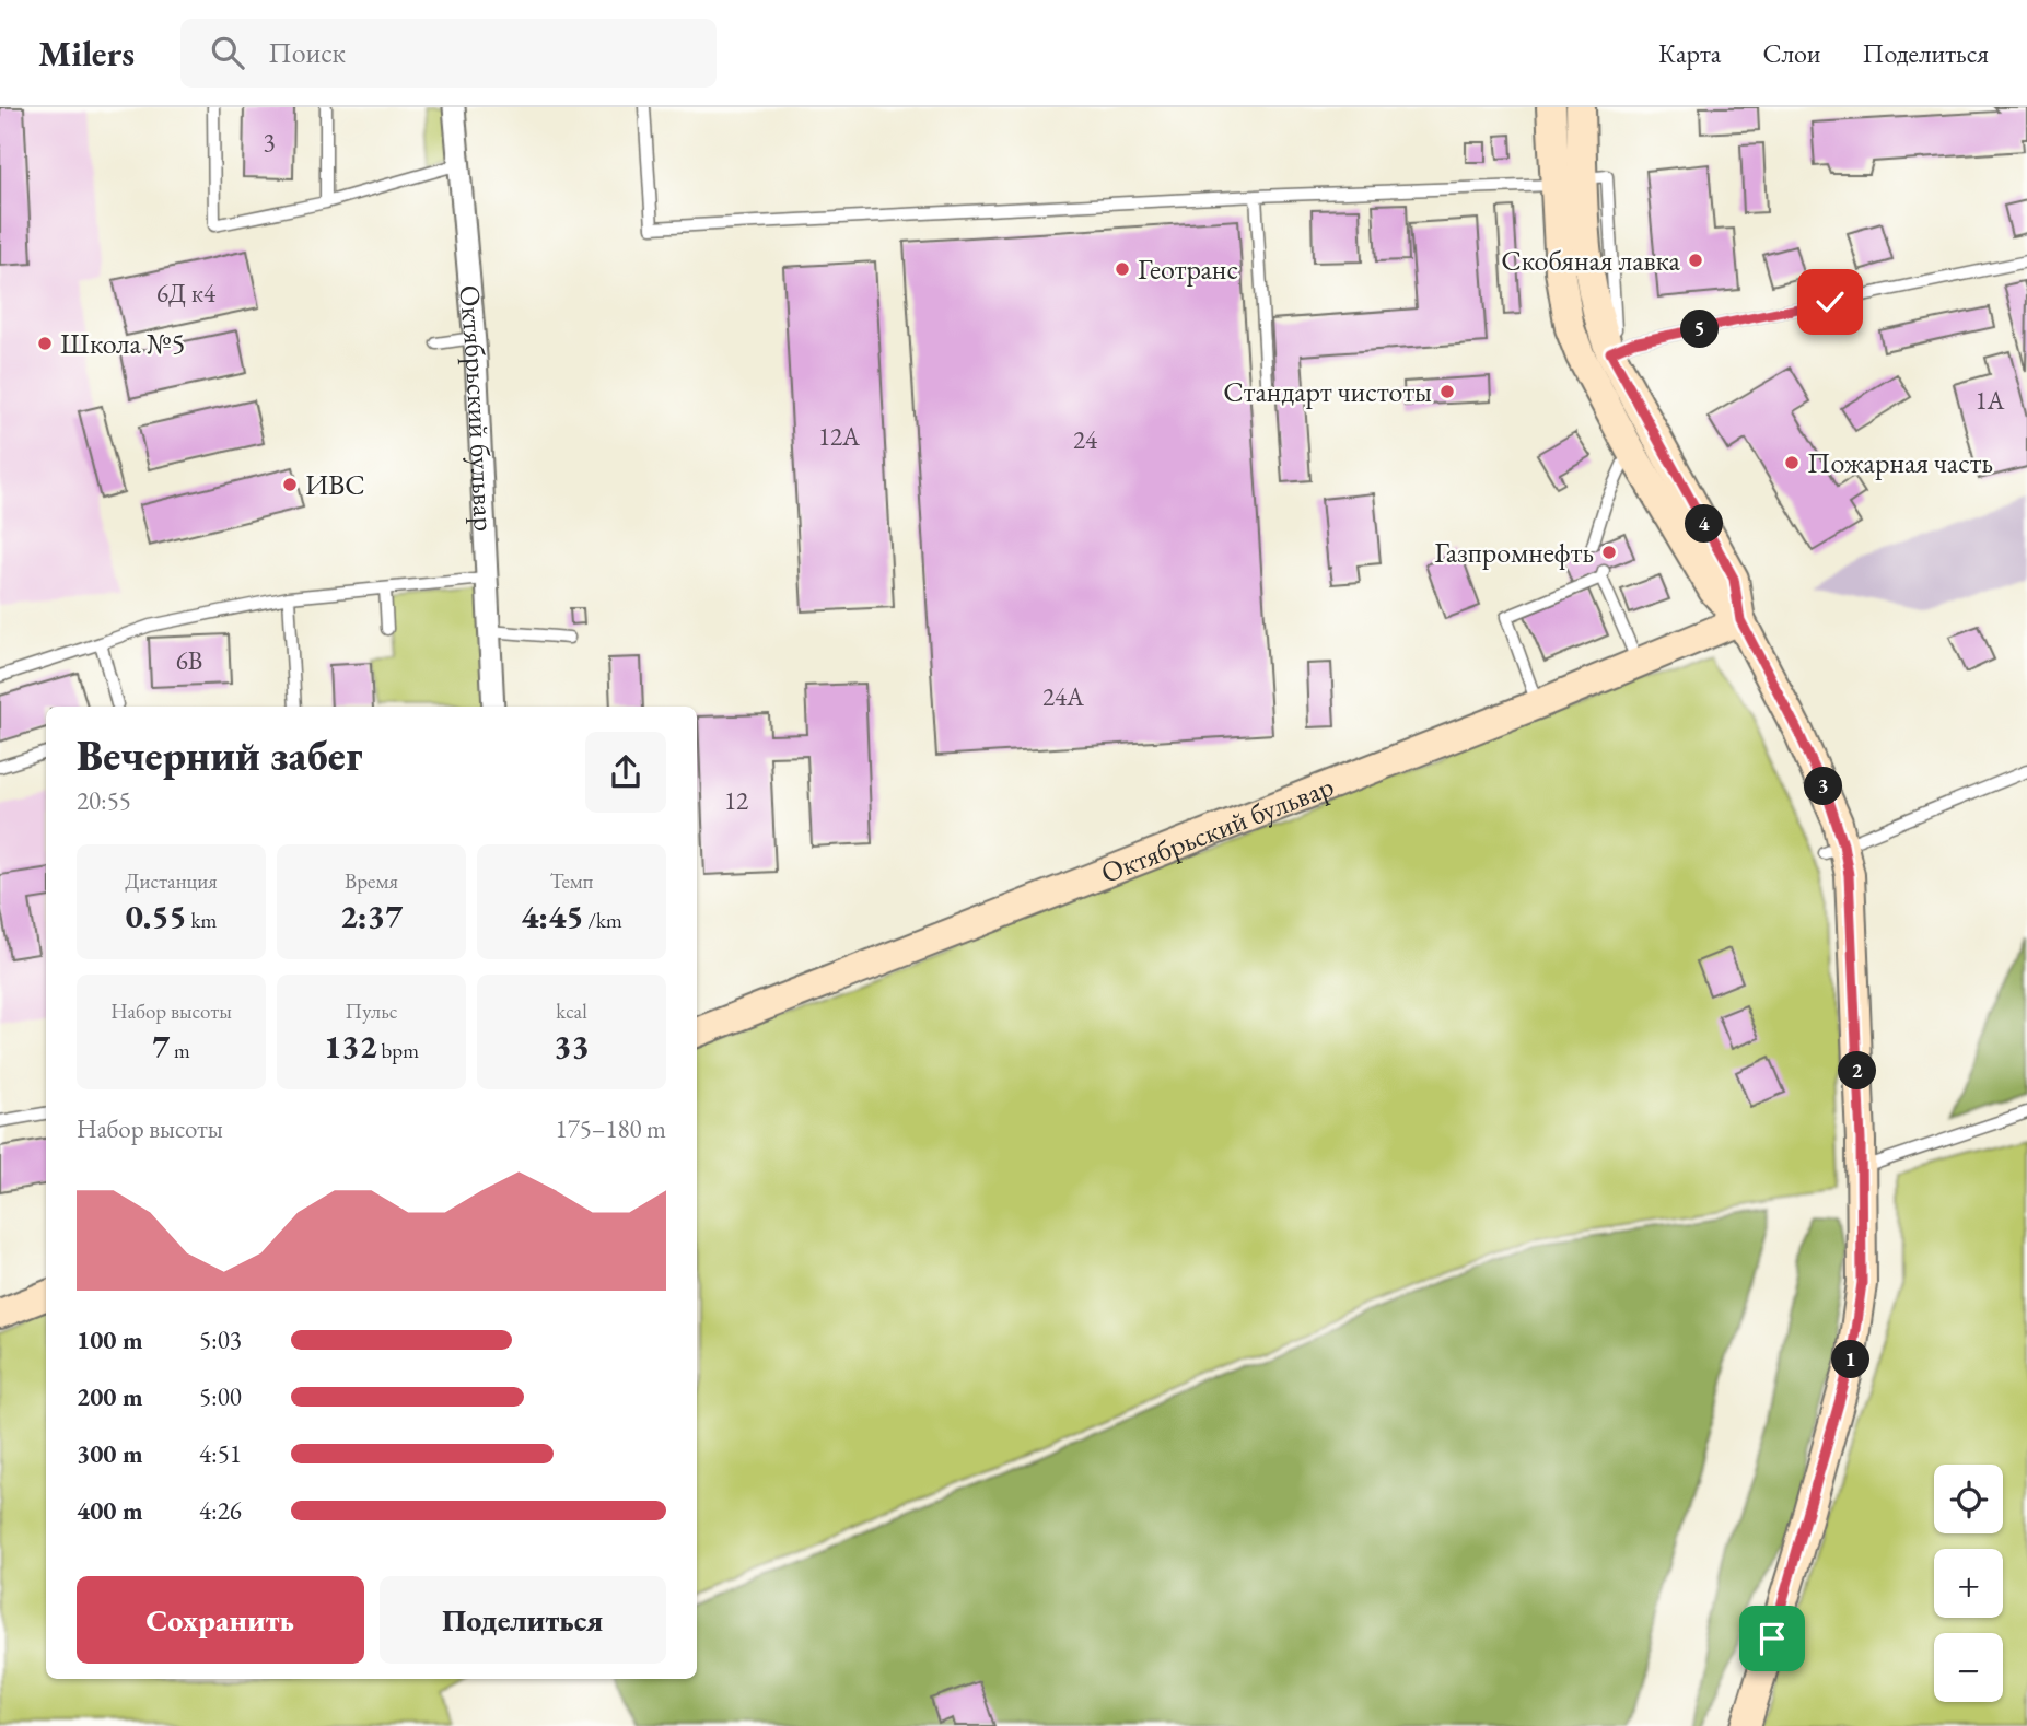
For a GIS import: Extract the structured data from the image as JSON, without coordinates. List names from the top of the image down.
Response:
{
  "streets": {
    "main road": ["Октябрьский бульвар"]
  },
  "places": [
    "Скобяная лавка",
    "Геотранс",
    "Школа №5",
    "Стандарт чистоты",
    "Пожарная часть",
    "ИВС",
    "Газпромнефть"
  ],
  "house_numbers": [
    "3",
    "6Д к4",
    "1А",
    "12А",
    "24",
    "6В",
    "24А",
    "12"
  ],
  "page": {
    "header": "Milers",
    "search": "Поиск",
    "nav": ["Карта", "Слои", "Поделиться"],
    "pins": [
      "5",
      "4",
      "3",
      "2",
      "1"
    ],
    "heading": ["Вечерний забег", "20:55"],
    "stats": [
      ["Дистанция", "0.55 km"],
      ["Время", "2:37"],
      ["Темп", "4:45 /km"],
      ["Набор высоты", "7 m"],
      ["Пульс", "132 bpm"],
      ["kcal", "33"]
    ],
    "chart": ["Набор высоты", "175–180 m"],
    "list": [
      {
        "name": "100 m",
        "note": "5:03"
      },
      {
        "name": "200 m",
        "note": "5:00"
      },
      {
        "name": "300 m",
        "note": "4:51"
      },
      {
        "name": "400 m",
        "note": "4:26"
      }
    ],
    "map_buttons": ["+", "−"],
    "buttons": ["Сохранить", "Поделиться"]
  }
}
